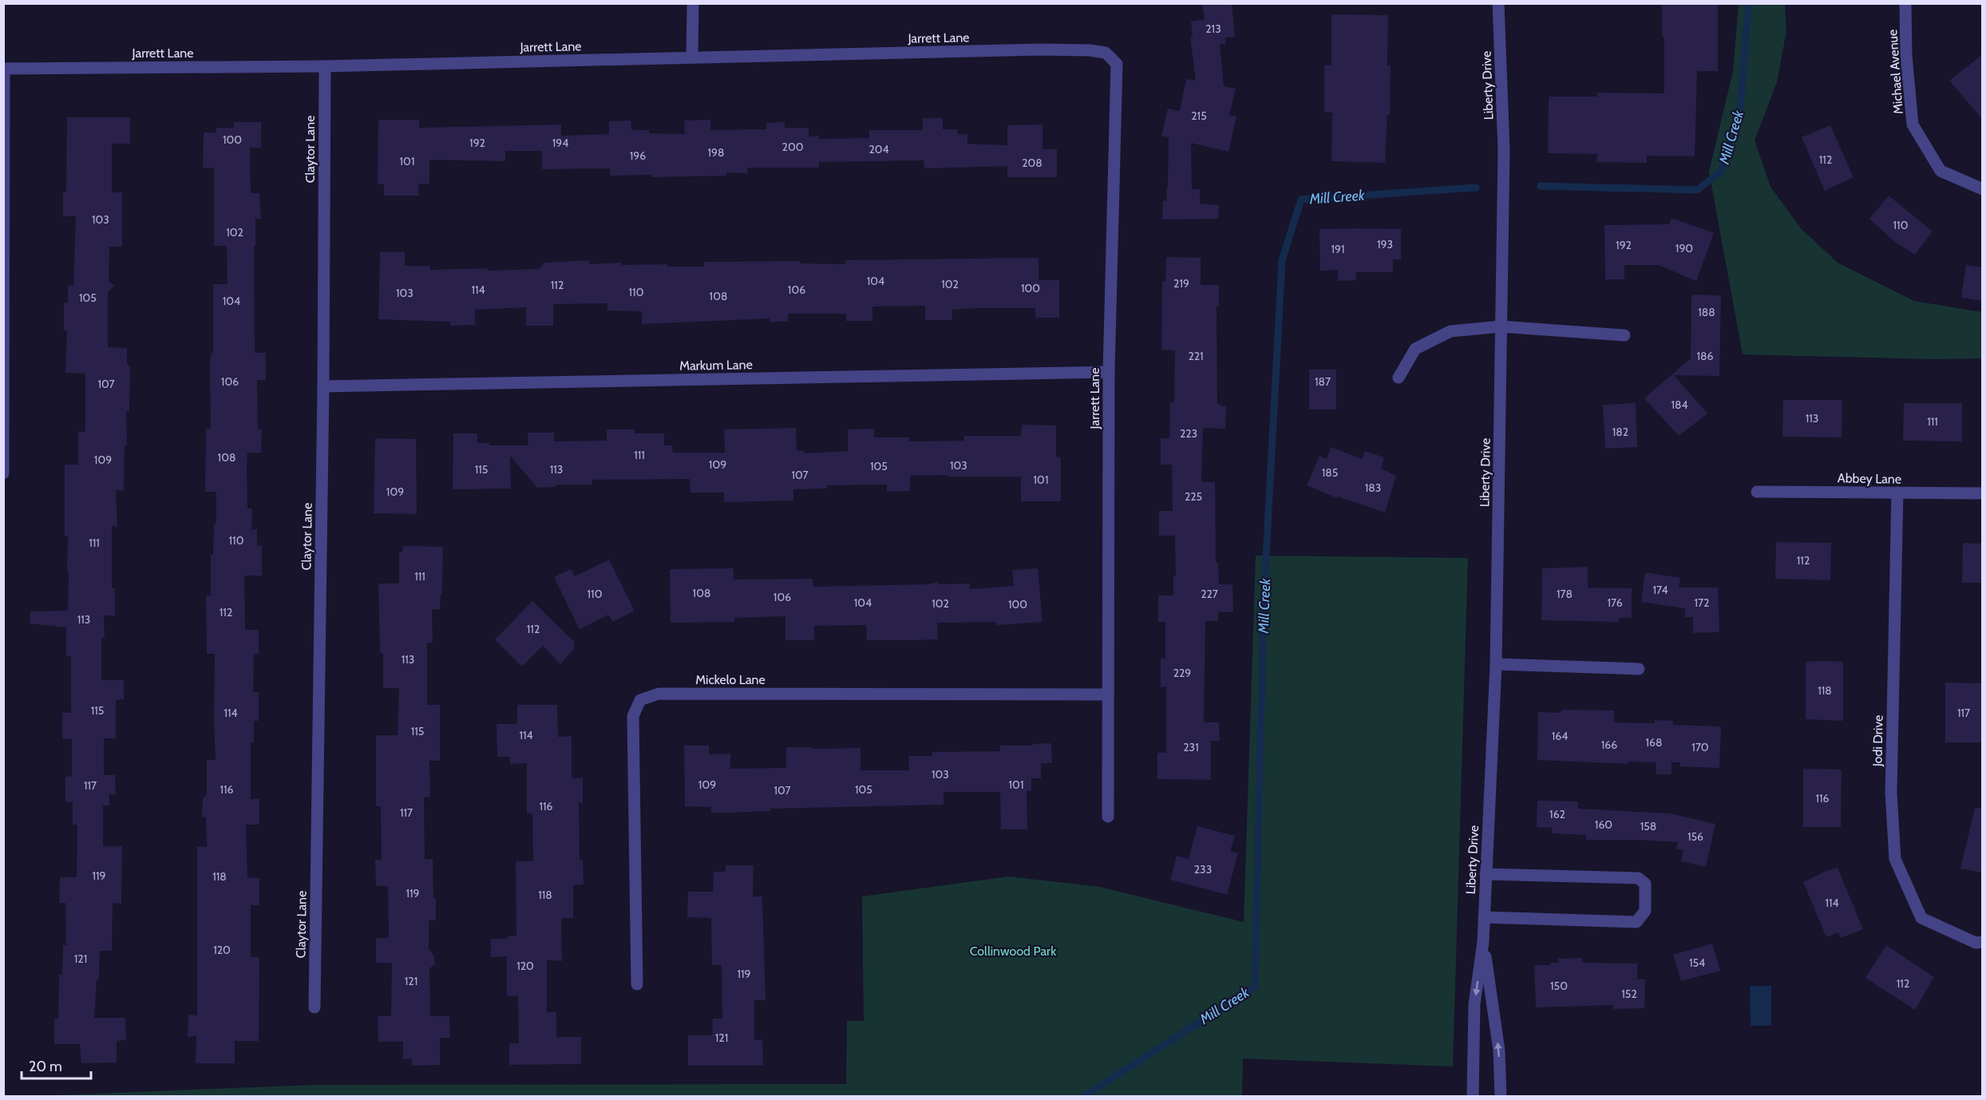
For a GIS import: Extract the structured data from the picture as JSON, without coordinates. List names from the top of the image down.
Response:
{
  "streets": {
    "street": [
      "Jarrett Lane",
      "Michael Avenue",
      "Liberty Drive",
      "Claytor Lane",
      "Markum Lane",
      "Abbey Lane",
      "Mickelo Lane",
      "Jodi Drive"
    ]
  },
  "crossings": [
    ["Jarrett Lane", "Claytor Lane"],
    ["Jarrett Lane", "Markum Lane"],
    ["Jarrett Lane", "Mickelo Lane"],
    ["Claytor Lane", "Markum Lane"],
    ["Abbey Lane", "Jodi Drive"]
  ],
  "water": ["Mill Creek"],
  "parks": ["Collinwood Park"],
  "house_numbers": [
    "213",
    "215",
    "100",
    "192",
    "194",
    "200",
    "204",
    "198",
    "196",
    "112",
    "101",
    "208",
    "103",
    "110",
    "102",
    "193",
    "192",
    "190",
    "191",
    "104",
    "219",
    "102",
    "112",
    "100",
    "114",
    "106",
    "110",
    "103",
    "108",
    "105",
    "104",
    "188",
    "221",
    "186",
    "106",
    "187",
    "107",
    "184",
    "113",
    "111",
    "182",
    "223",
    "111",
    "108",
    "109",
    "109",
    "103",
    "105",
    "115",
    "113",
    "185",
    "107",
    "101",
    "183",
    "109",
    "225",
    "110",
    "111",
    "112",
    "111",
    "174",
    "108",
    "110",
    "227",
    "178",
    "106",
    "104",
    "176",
    "172",
    "102",
    "100",
    "112",
    "113",
    "112",
    "113",
    "229",
    "118",
    "115",
    "114",
    "117",
    "115",
    "114",
    "164",
    "168",
    "166",
    "231",
    "170",
    "103",
    "109",
    "101",
    "117",
    "116",
    "105",
    "107",
    "116",
    "116",
    "117",
    "162",
    "160",
    "158",
    "156",
    "233",
    "119",
    "118",
    "119",
    "118",
    "114",
    "120",
    "121",
    "154",
    "120",
    "119",
    "121",
    "112",
    "150",
    "152",
    "121"
  ],
  "scale_bar": "20 m"
}
